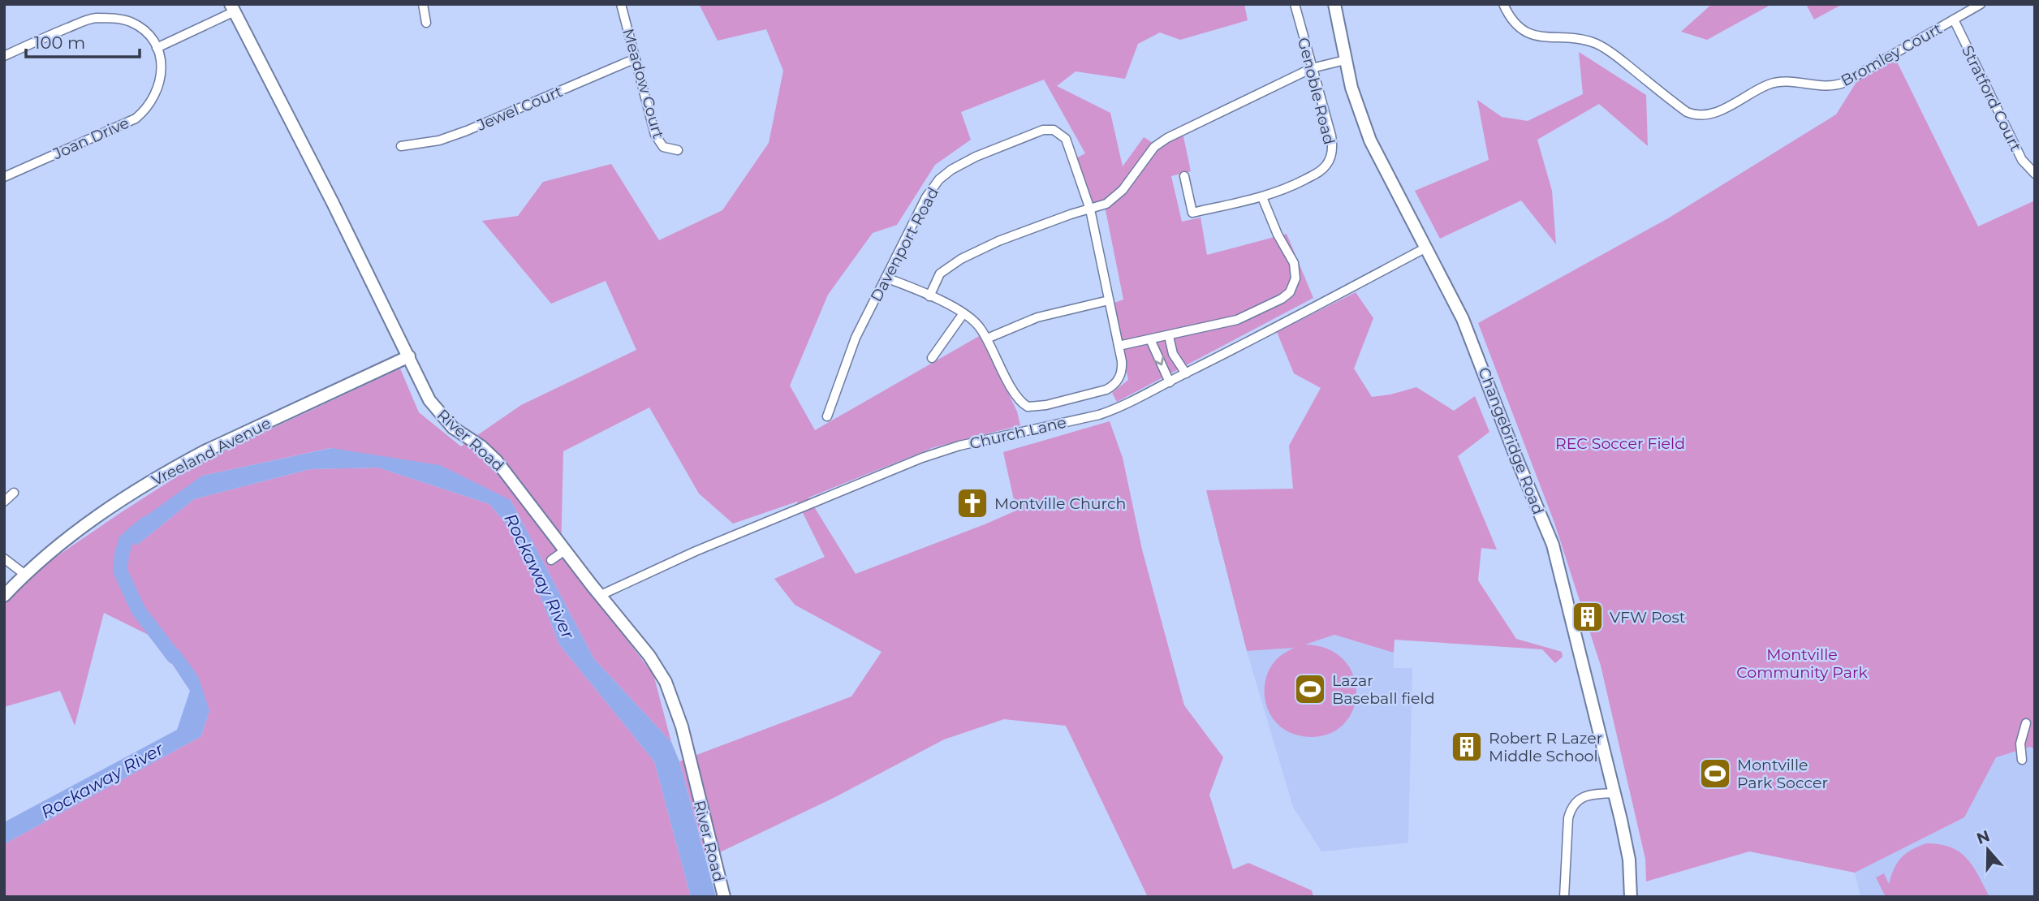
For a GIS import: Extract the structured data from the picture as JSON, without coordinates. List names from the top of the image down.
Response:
{
  "streets": {
    "street": [
      "Bromley Court",
      "Meadow Court",
      "Genoble Road",
      "Stratford Court",
      "Jewel Court",
      "Joan Drive",
      "Davenport Road",
      "Church Lane",
      "River Road",
      "Changebridge Road",
      "Vreeland Avenue"
    ]
  },
  "crossings": [
    ["Bromley Court", "Stratford Court"],
    ["Meadow Court", "Jewel Court"],
    ["Church Lane", "River Road"],
    ["Church Lane", "Changebridge Road"],
    ["River Road", "Vreeland Avenue"]
  ],
  "water": ["Rockaway River"],
  "parks": ["REC Soccer Field", "Montville Community Park"],
  "places": {
    "church": ["Montville Church"],
    "building": ["VFW Post", "Robert R Lazer Middle School"],
    "sports": ["Lazar Baseball field", "Montville Park Soccer"]
  },
  "scale_bar": "100 m",
  "north": "top"
}
